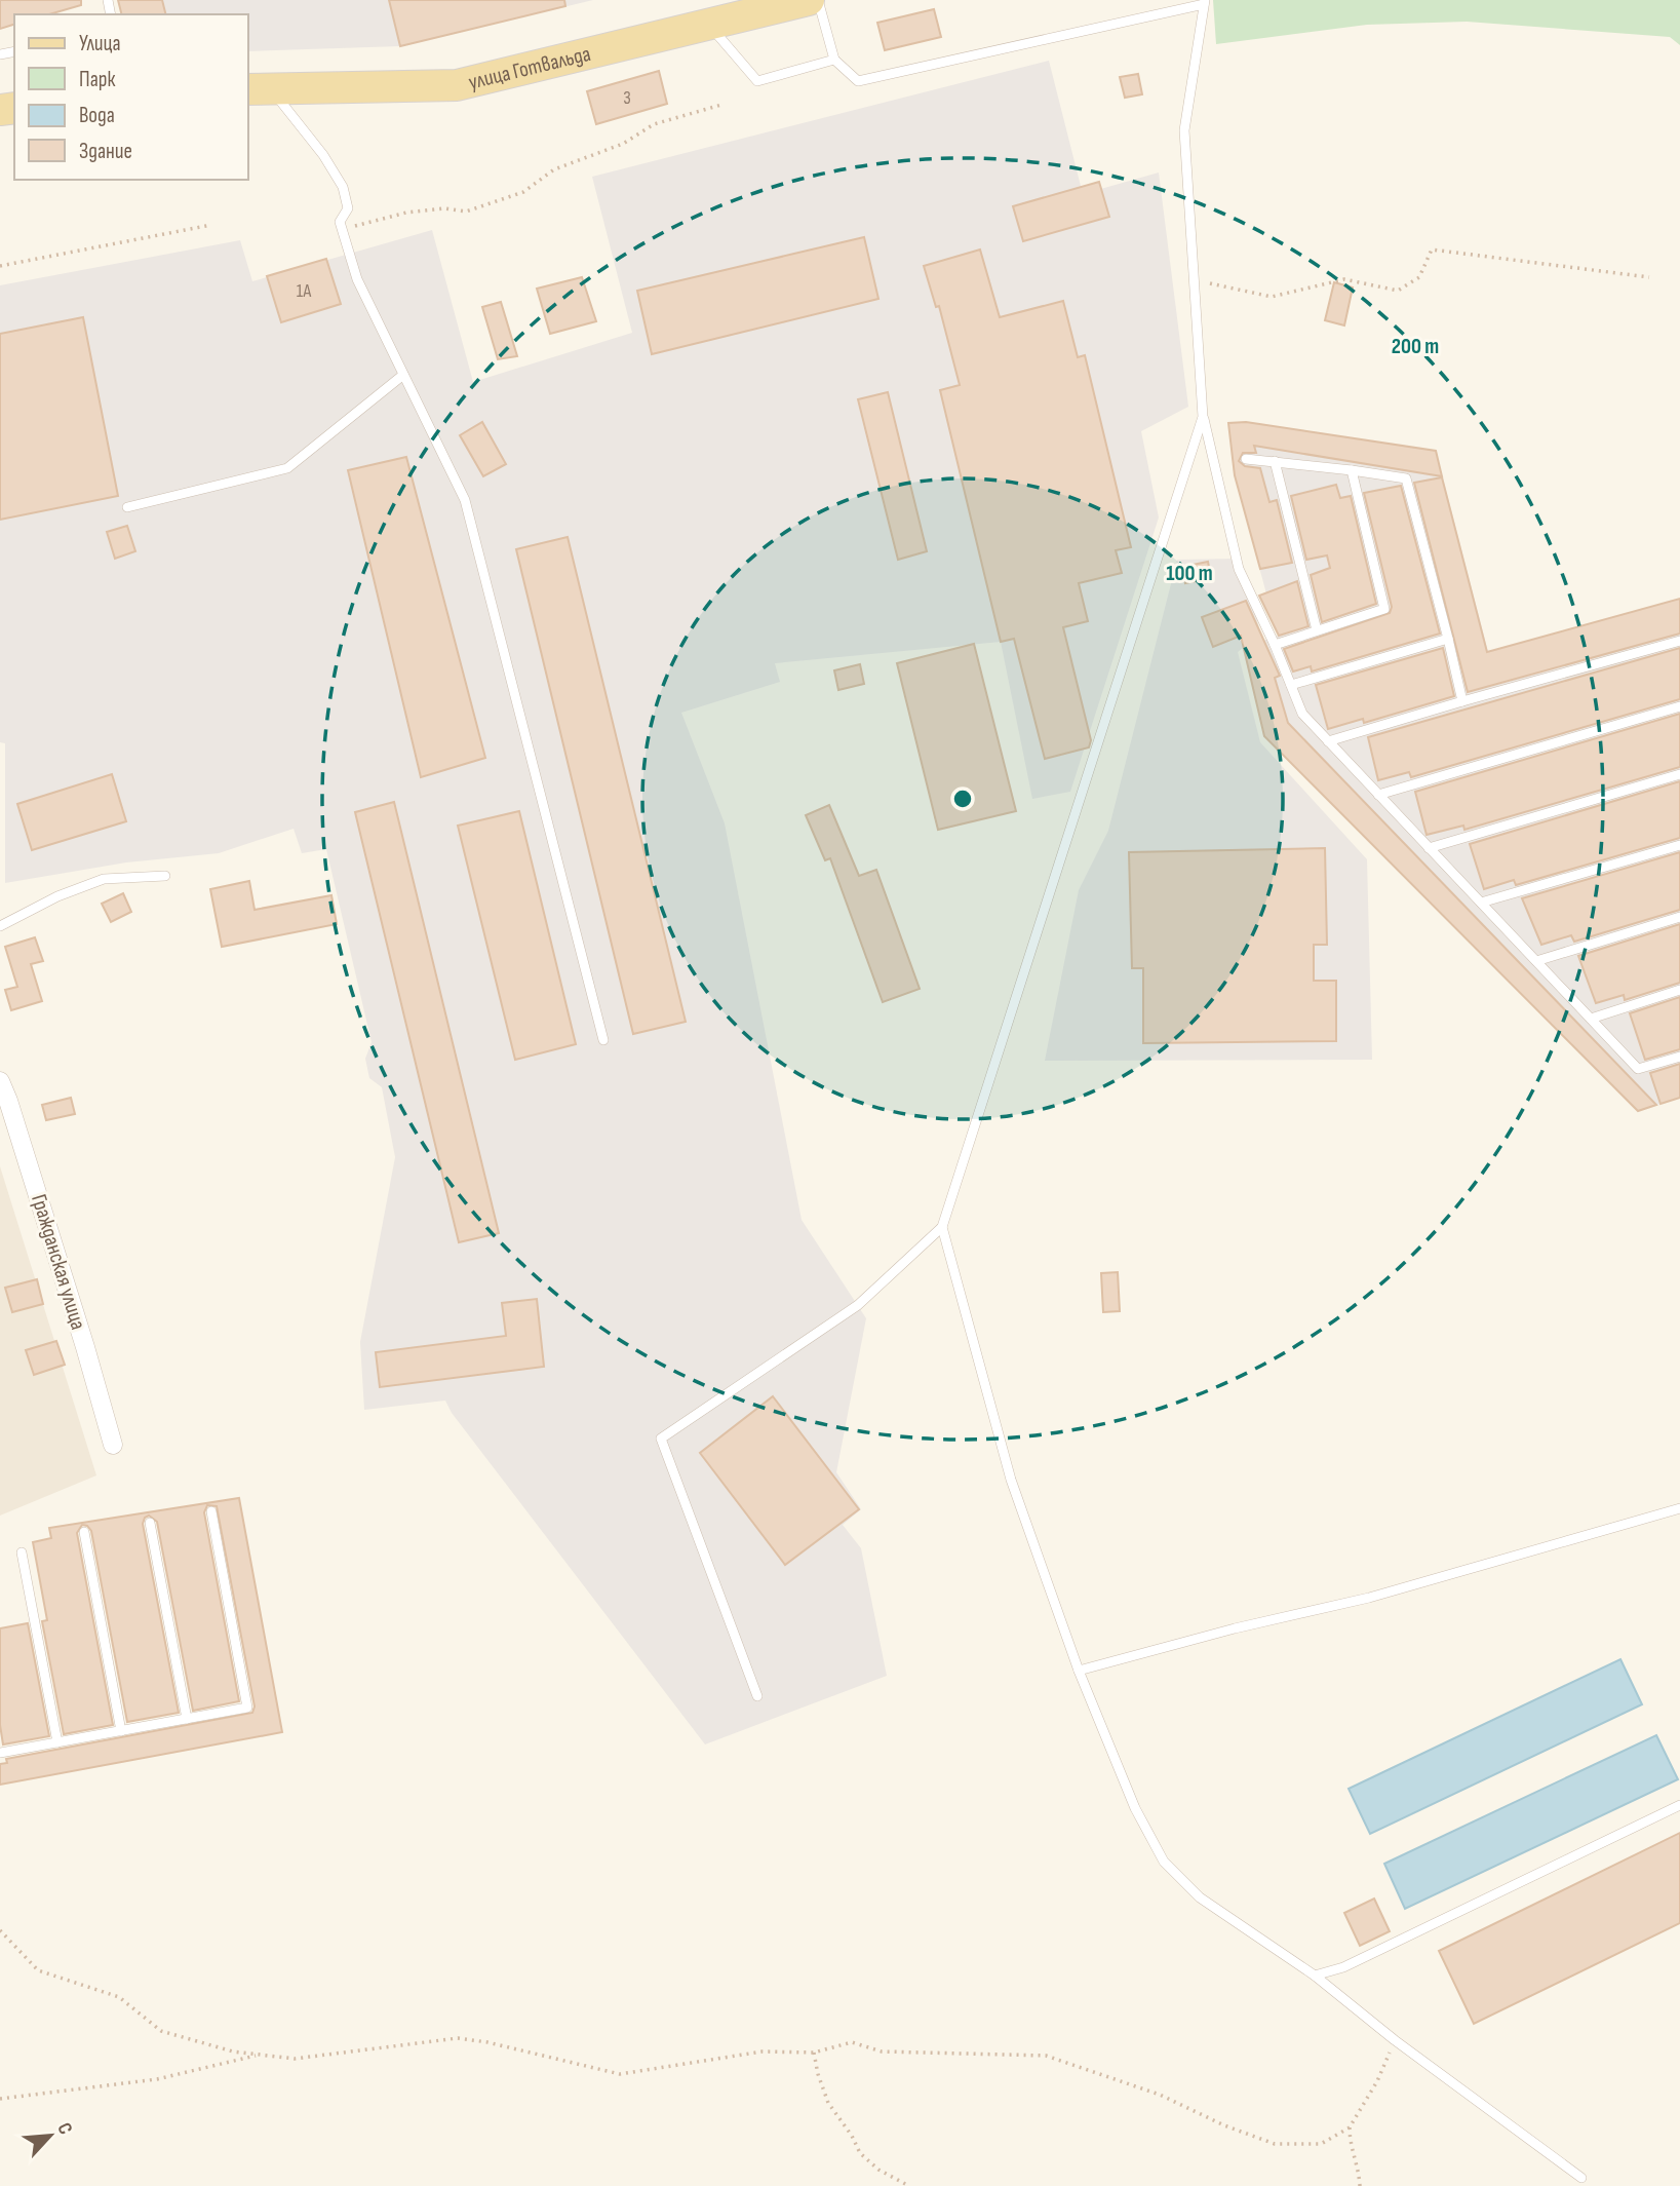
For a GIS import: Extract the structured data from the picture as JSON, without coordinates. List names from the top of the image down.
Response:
{
  "streets": {
    "main road": ["улица Готвальда"],
    "street": ["Гражданская улица"]
  },
  "house_numbers": ["3", "1А"],
  "legend": [
    "Улица",
    "Парк",
    "Вода",
    "Здание"
  ],
  "north": "top right",
  "rings": ["200 m", "100 m"]
}
